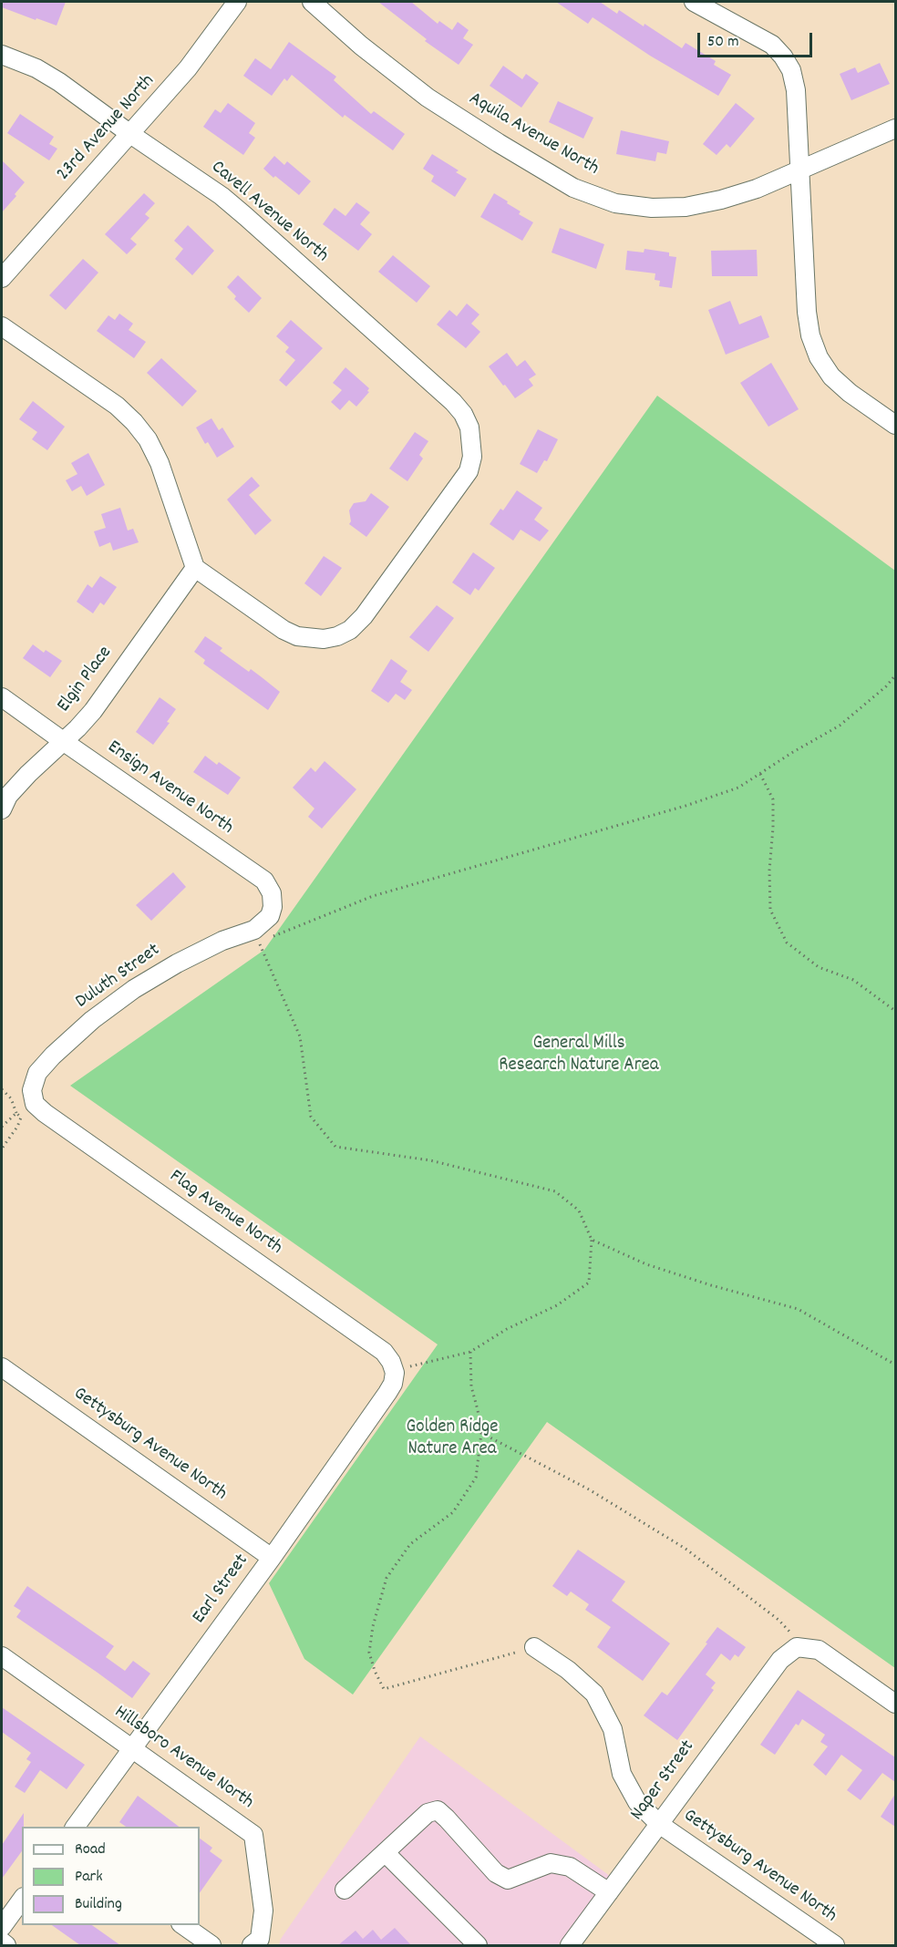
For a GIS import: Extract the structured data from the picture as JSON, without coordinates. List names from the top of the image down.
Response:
{
  "streets": {
    "street": [
      "23rd Avenue North",
      "Aquila Avenue North",
      "Cavell Avenue North",
      "Elgin Place",
      "Ensign Avenue North",
      "Duluth Street",
      "Flag Avenue North",
      "Gettysburg Avenue North",
      "Earl Street",
      "Hillsboro Avenue North",
      "Naper Street"
    ]
  },
  "crossings": [
    ["23rd Avenue North", "Cavell Avenue North"],
    ["Cavell Avenue North", "Elgin Place"],
    ["Elgin Place", "Ensign Avenue North"],
    ["Ensign Avenue North", "Duluth Street"],
    ["Duluth Street", "Flag Avenue North"],
    ["Flag Avenue North", "Earl Street"],
    ["Gettysburg Avenue North", "Earl Street"],
    ["Gettysburg Avenue North", "Naper Street"],
    ["Earl Street", "Hillsboro Avenue North"]
  ],
  "parks": ["General Mills Research Nature Area", "Golden Ridge Nature Area"],
  "legend": ["Road", "Park", "Building"],
  "scale_bar": "50 m"
}
